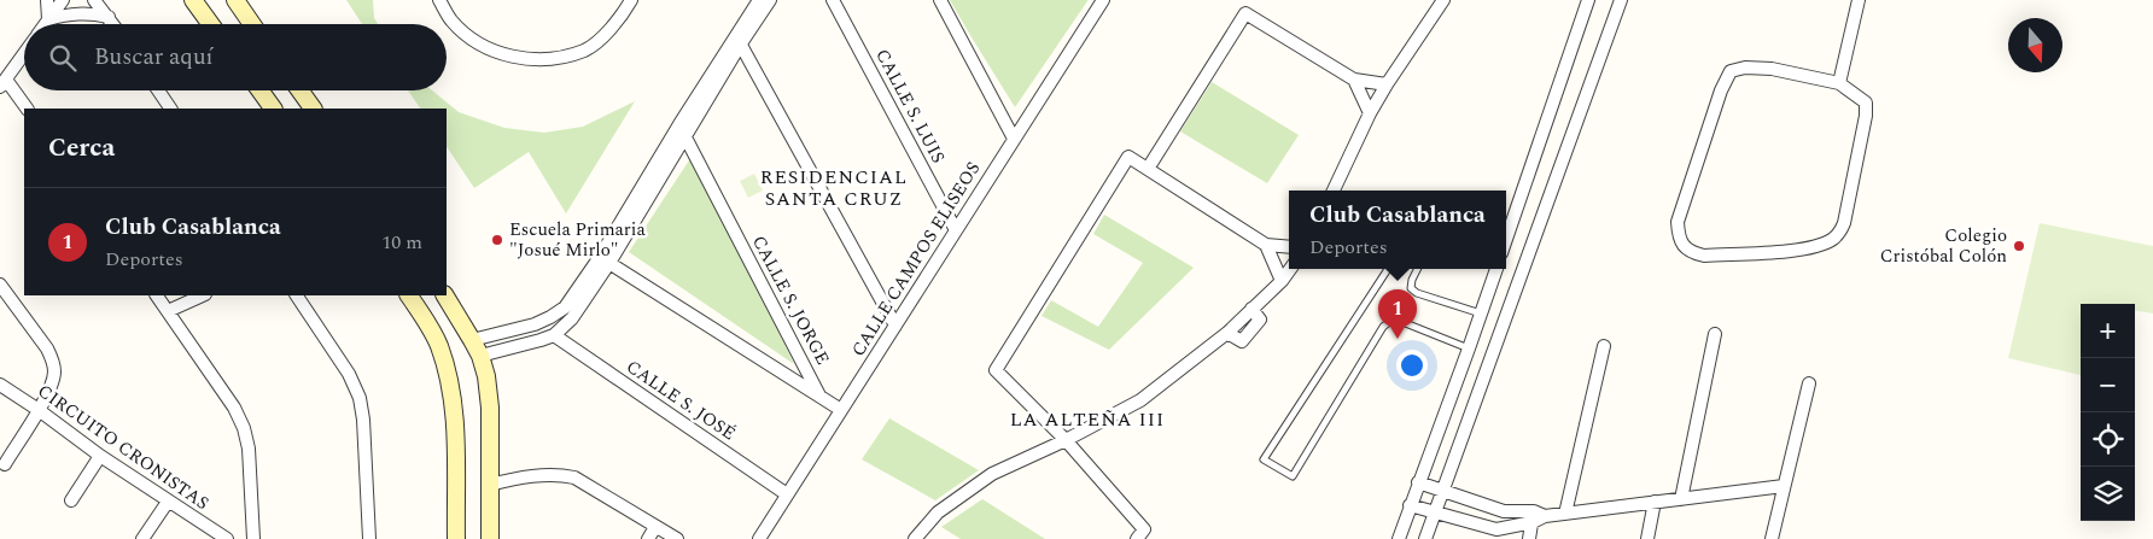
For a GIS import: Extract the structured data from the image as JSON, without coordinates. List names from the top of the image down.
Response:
{
  "streets": {
    "street": [
      "CALLE S. LUIS",
      "CALLE CAMPOS ELISEOS",
      "CALLE S. JORGE",
      "CALLE S. JOSÉ",
      "CIRCUITO CRONISTAS"
    ]
  },
  "crossings": [
    ["CALLE S. LUIS", "CALLE CAMPOS ELISEOS"],
    ["CALLE CAMPOS ELISEOS", "CALLE S. JOSÉ"]
  ],
  "districts": ["RESIDENCIAL SANTA CRUZ", "LA ALTEÑA III"],
  "places": ["Escuela Primaria \"Josué Mirlo\"", "Colegio Cristóbal Colón"],
  "north": "bottom",
  "page": {
    "search": "Buscar aquí",
    "heading": "Cerca",
    "list": [
      {
        "mark": "1",
        "name": "Club Casablanca",
        "note": "Deportes",
        "value": "10 m"
      }
    ],
    "popup": ["Club Casablanca", "Deportes"],
    "pins": "1",
    "map_buttons": ["+", "−"]
  }
}
